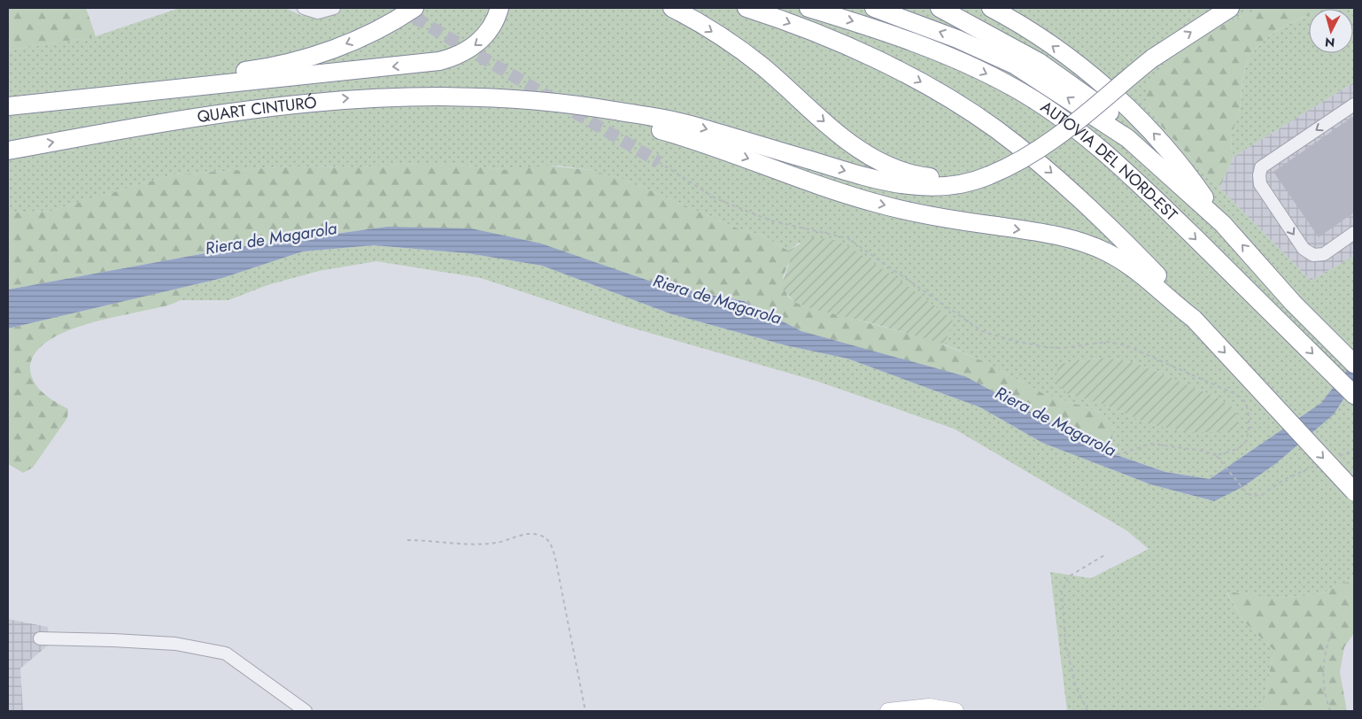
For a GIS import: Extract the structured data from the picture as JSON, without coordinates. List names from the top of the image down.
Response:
{
  "streets": {
    "highway": ["QUART CINTURÓ", "AUTOVIA DEL NORD-EST"]
  },
  "water": ["Riera de Magarola"],
  "north": "bottom"
}
